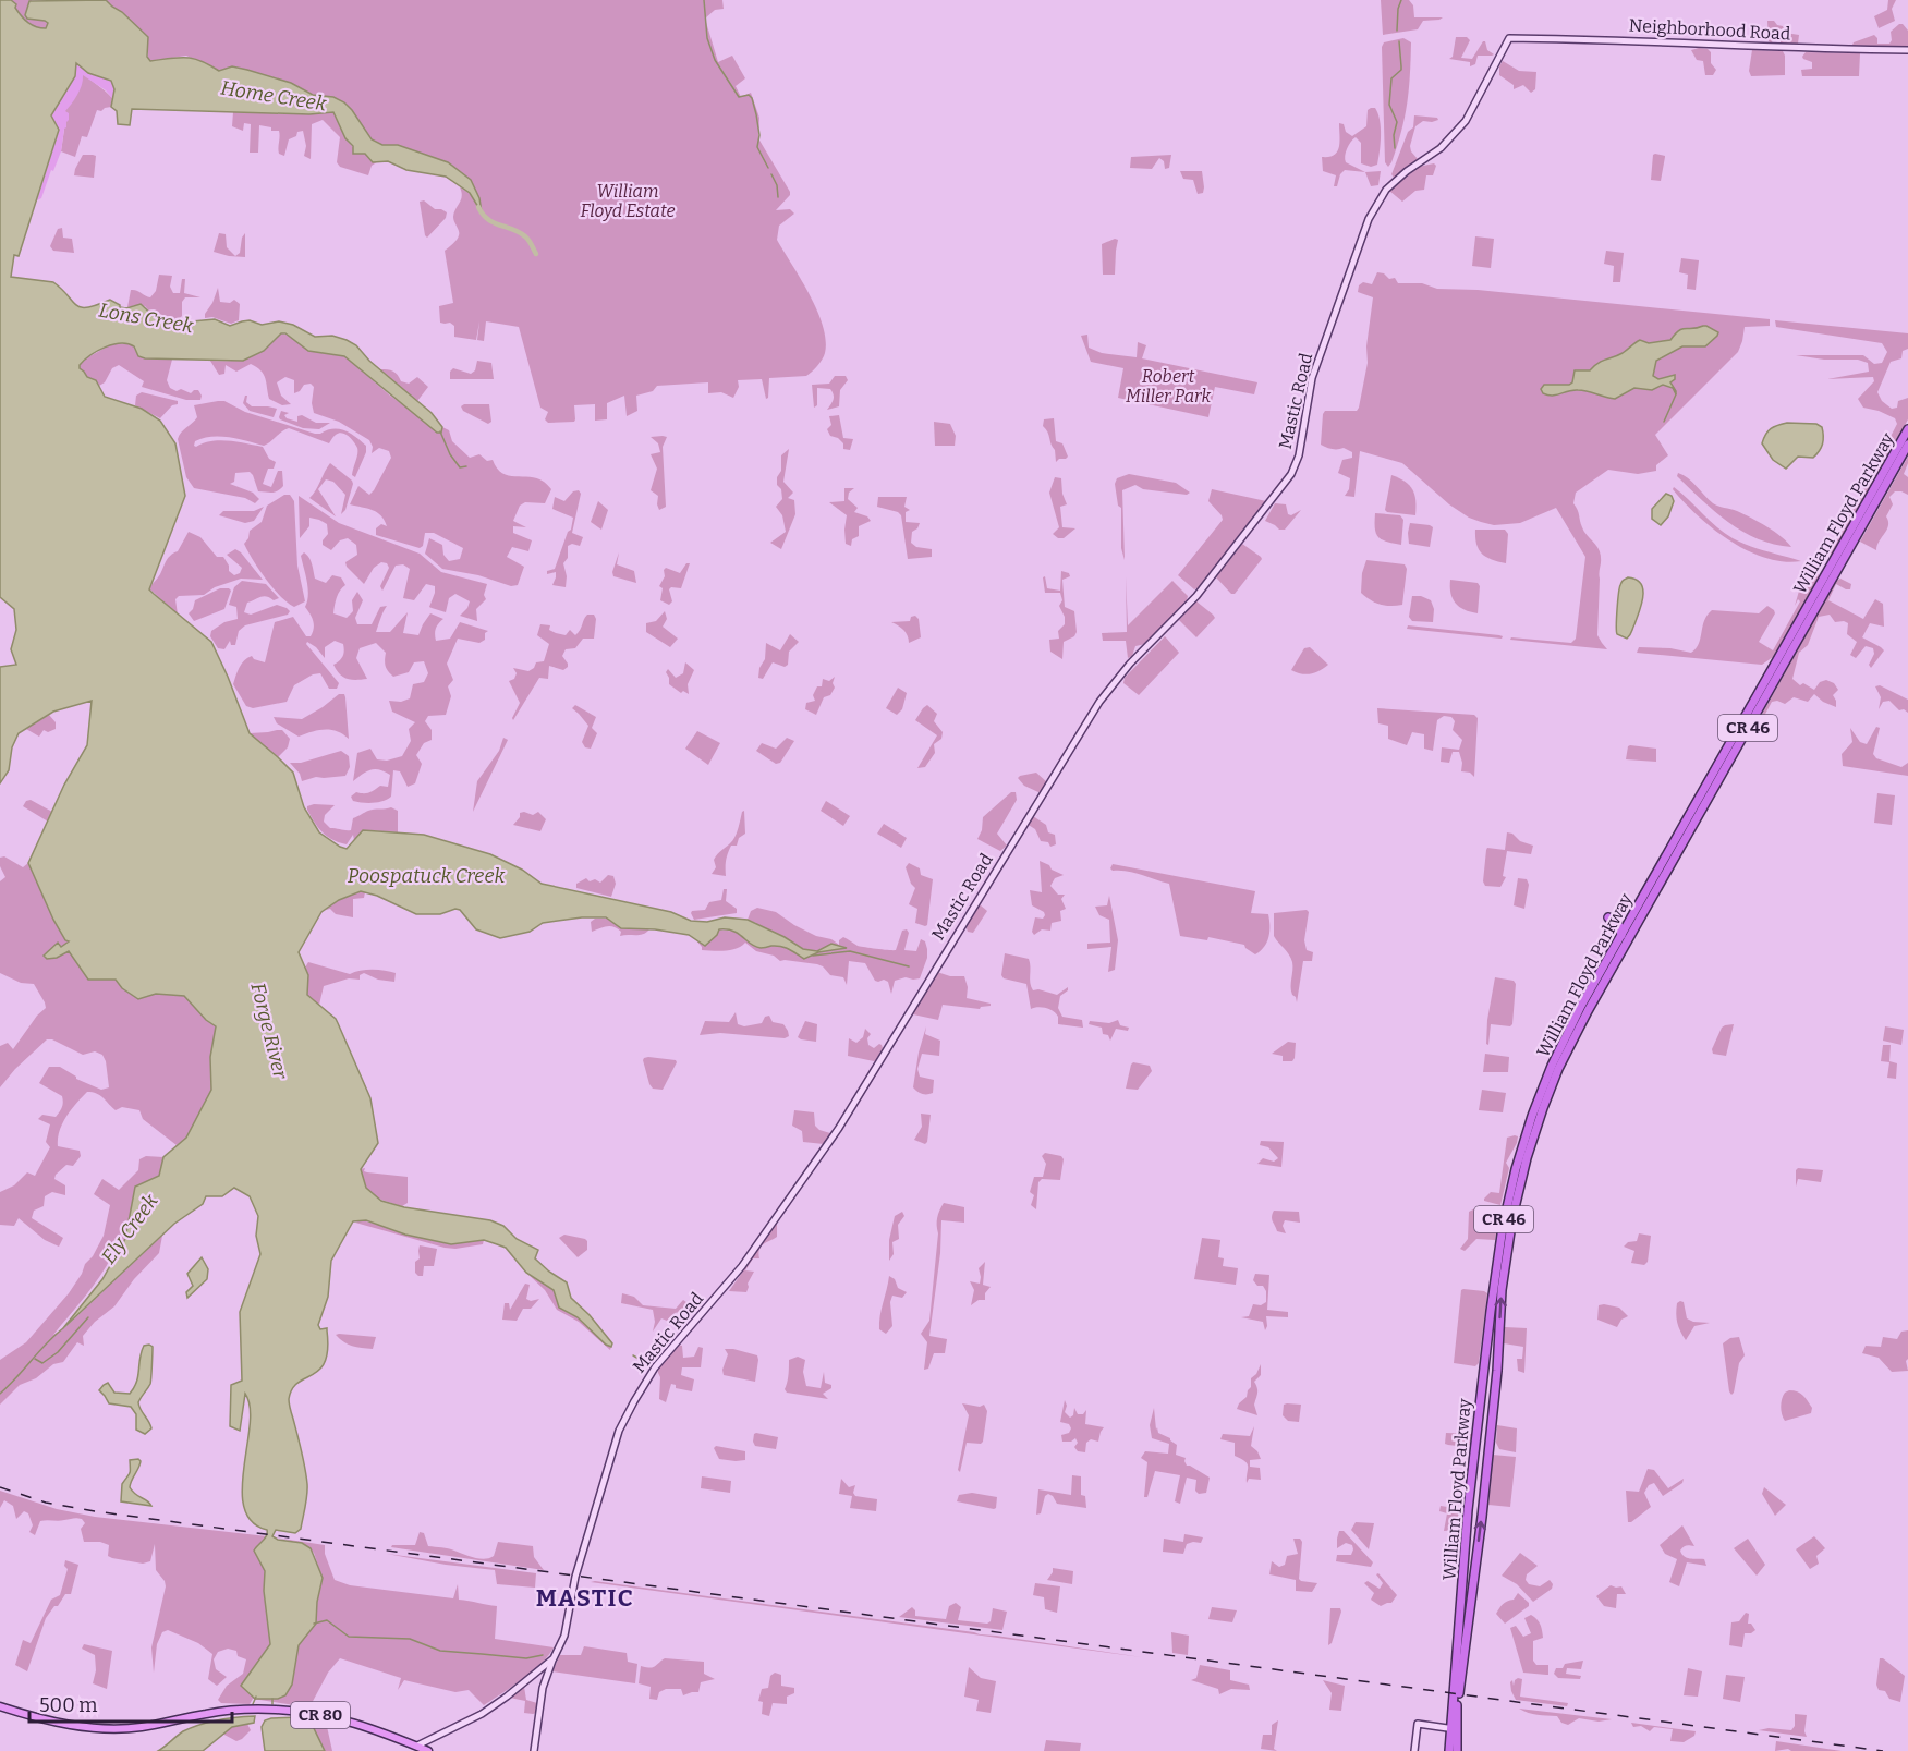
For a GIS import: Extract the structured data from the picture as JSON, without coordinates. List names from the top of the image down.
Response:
{
  "streets": {
    "highway": ["William Floyd Parkway", "CR 46"],
    "main road": ["Neighborhood Road", "Mastic Road", "CR 80"]
  },
  "crossings": [
    ["Neighborhood Road", "Mastic Road"],
    ["Mastic Road", "CR 80"]
  ],
  "districts": ["MASTIC"],
  "water": [
    "Home Creek",
    "Lons Creek",
    "Poospatuck Creek",
    "Forge River",
    "Ely Creek"
  ],
  "parks": ["William Floyd Estate", "Robert Miller Park"],
  "scale_bar": "500 m"
}
